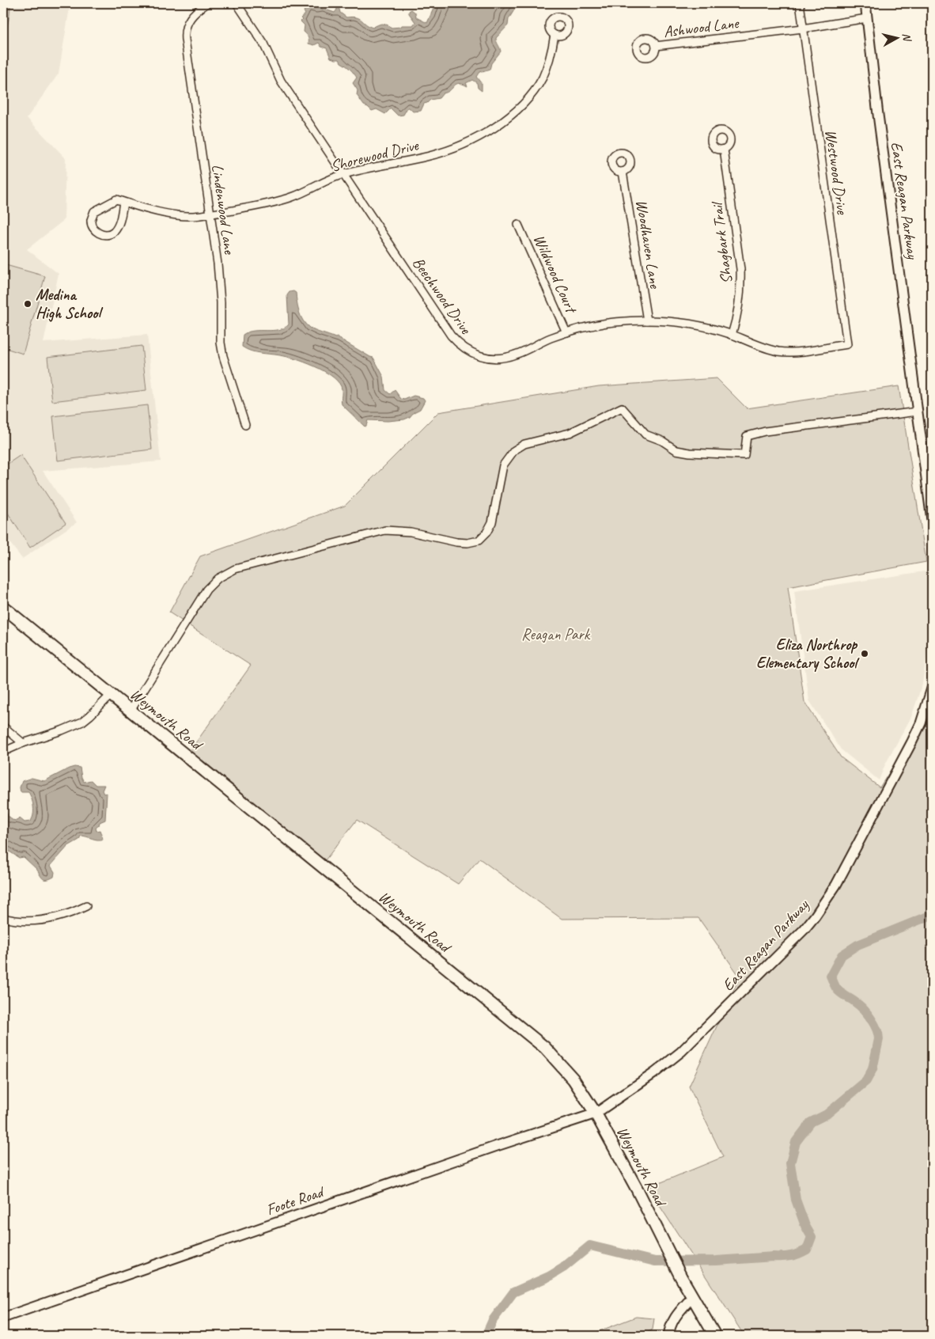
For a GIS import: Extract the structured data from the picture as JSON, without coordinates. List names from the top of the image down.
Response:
{
  "streets": {
    "main road": ["Weymouth Road"],
    "street": [
      "Ashwood Lane",
      "Shorewood Drive",
      "Westwood Drive",
      "East Reagan Parkway",
      "Lindenwood Lane",
      "Woodhaven Lane",
      "Shagbark Trail",
      "Wildwood Court",
      "Beechwood Drive",
      "Foote Road"
    ]
  },
  "crossings": [
    ["Ashwood Lane", "Westwood Drive"],
    ["Ashwood Lane", "East Reagan Parkway"],
    ["Shorewood Drive", "Lindenwood Lane"],
    ["Shorewood Drive", "Beechwood Drive"],
    ["Westwood Drive", "Beechwood Drive"],
    ["East Reagan Parkway", "Weymouth Road"],
    ["East Reagan Parkway", "Foote Road"],
    ["Woodhaven Lane", "Beechwood Drive"],
    ["Shagbark Trail", "Beechwood Drive"],
    ["Wildwood Court", "Beechwood Drive"],
    ["Weymouth Road", "Foote Road"]
  ],
  "parks": ["Reagan Park"],
  "places": ["Medina High School", "Eliza Northrop Elementary School"],
  "north": "right"
}
